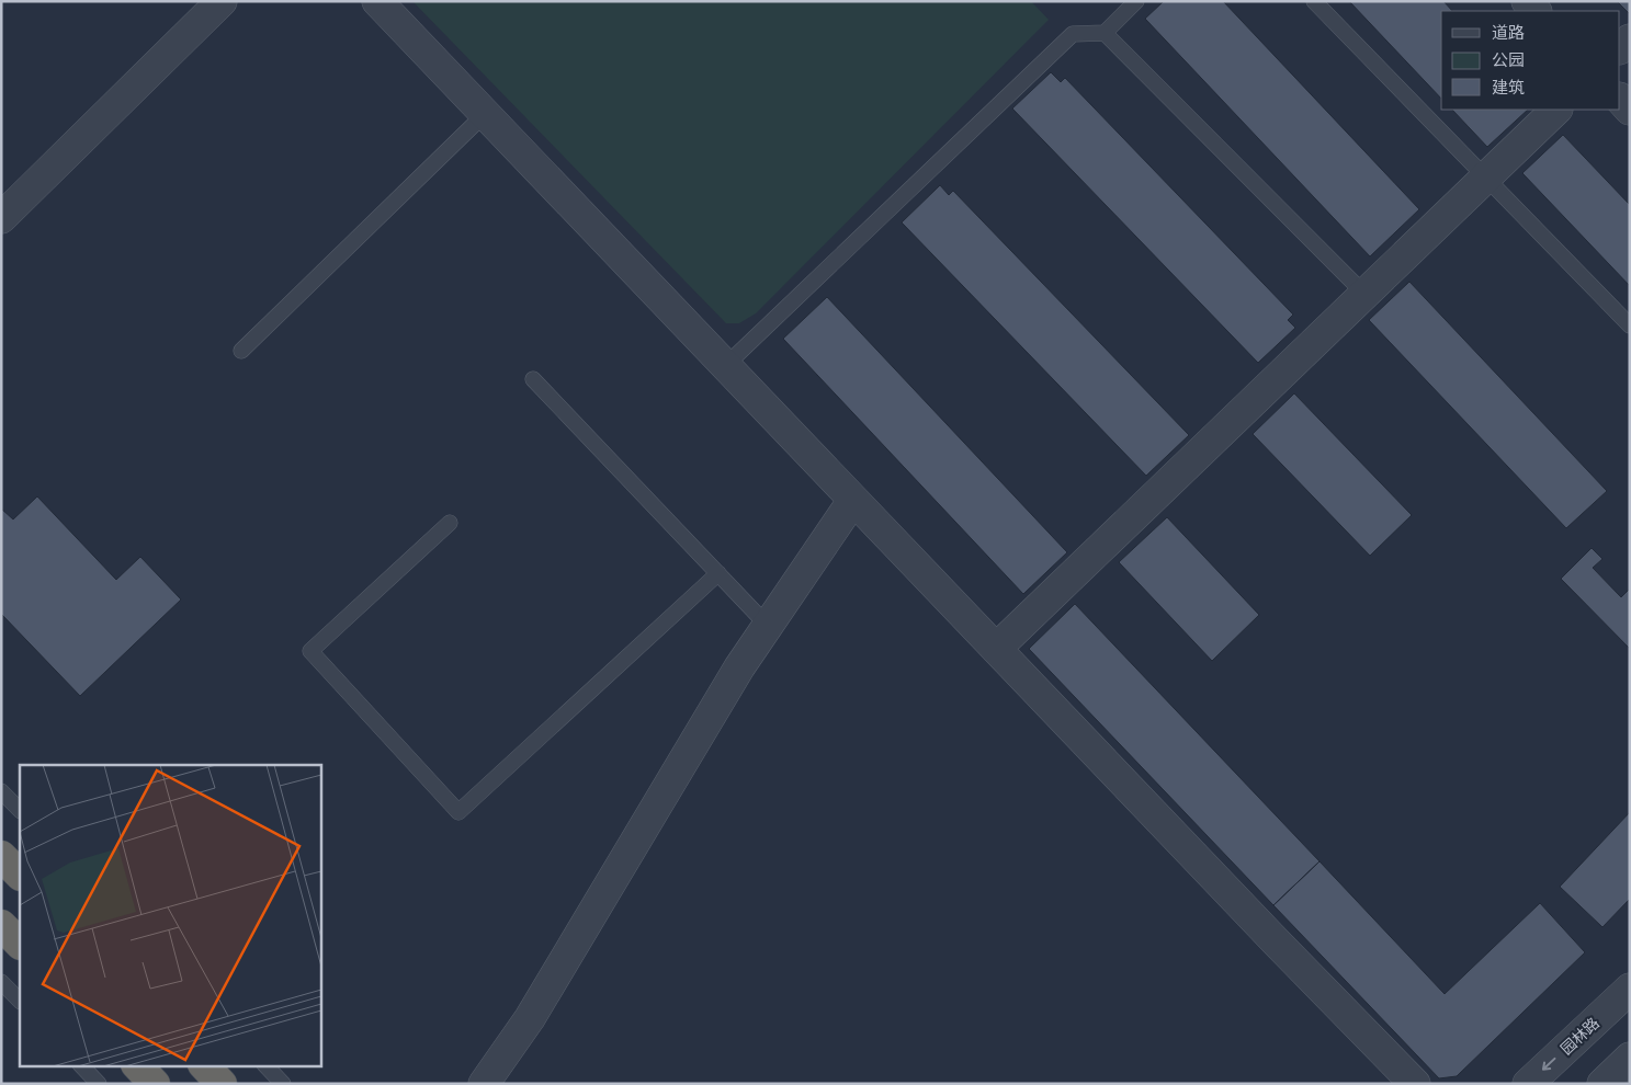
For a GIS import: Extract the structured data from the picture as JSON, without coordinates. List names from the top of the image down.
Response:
{
  "streets": {
    "street": ["园林路"]
  },
  "one_way": ["园林路"],
  "legend": ["道路", "公园", "建筑"]
}
